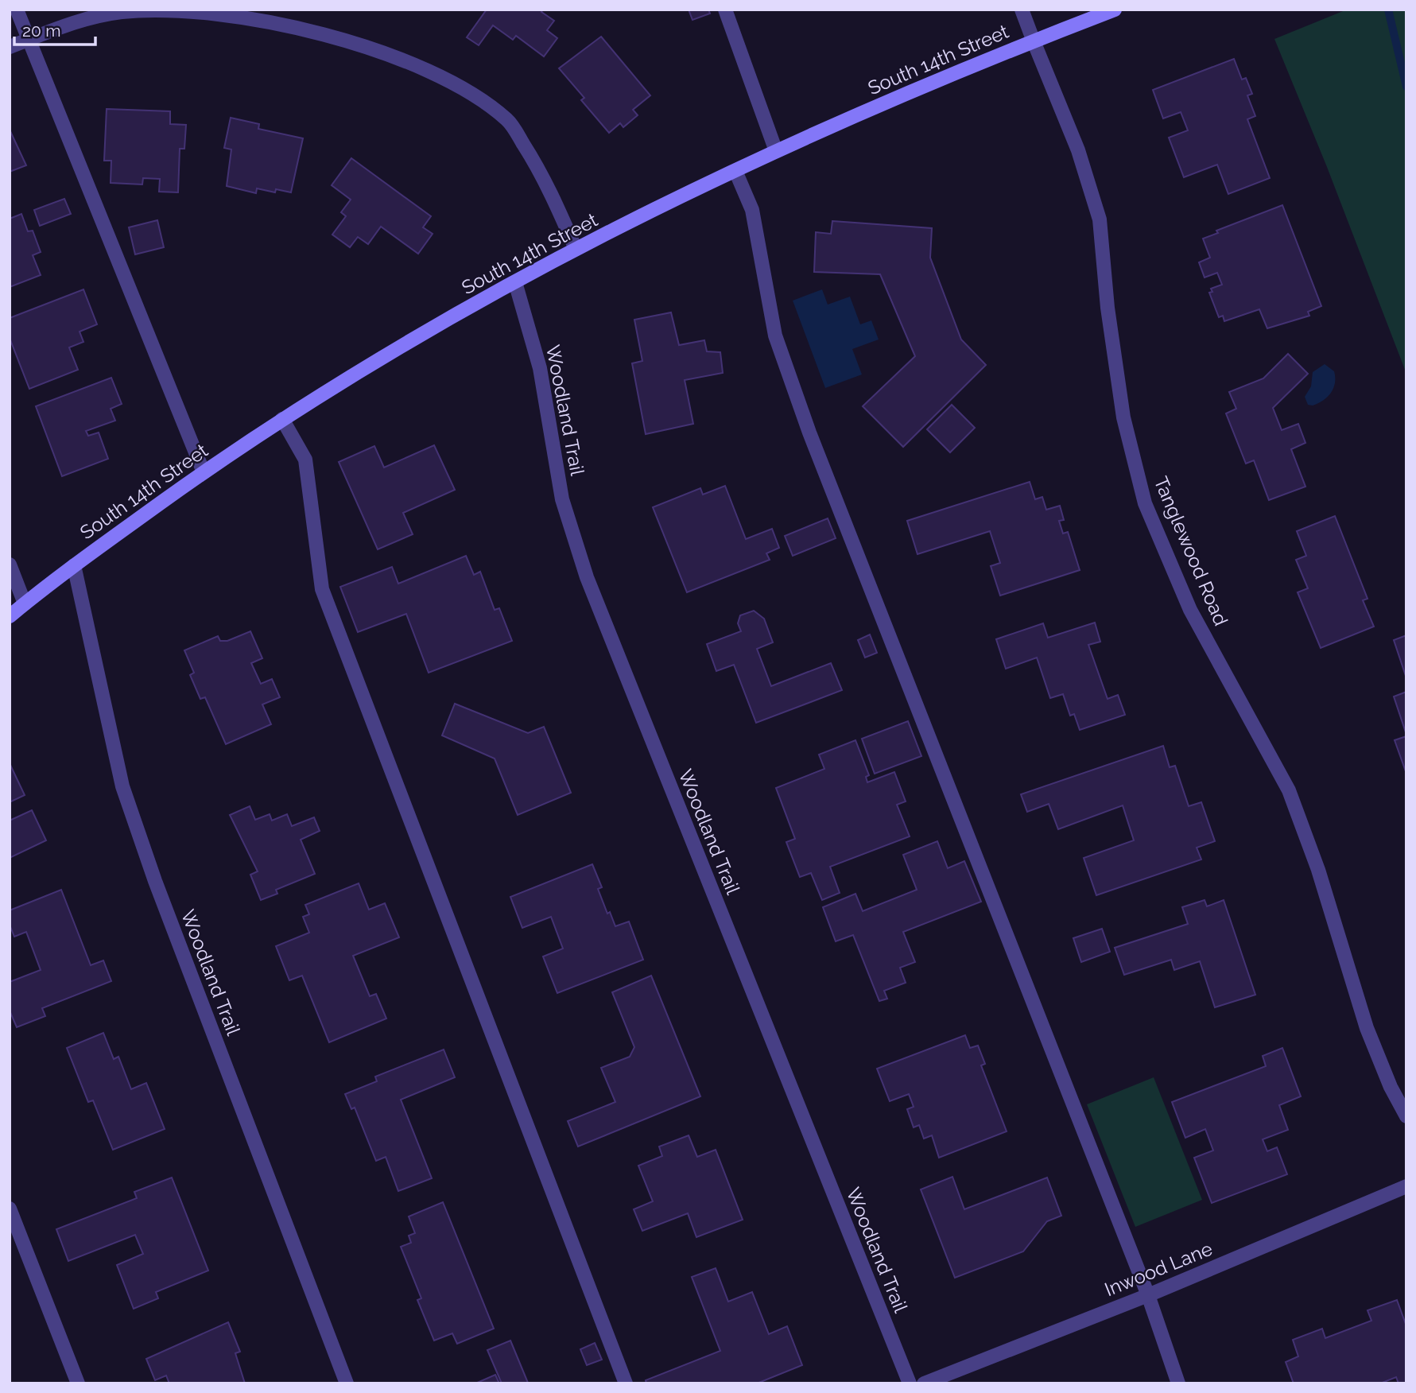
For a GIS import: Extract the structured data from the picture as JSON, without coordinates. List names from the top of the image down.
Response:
{
  "streets": {
    "main road": ["South 14th Street"],
    "street": ["Woodland Trail", "Tanglewood Road", "Inwood Lane"]
  },
  "crossings": [
    ["South 14th Street", "Woodland Trail"],
    ["South 14th Street", "Tanglewood Road"]
  ],
  "scale_bar": "20 m"
}
